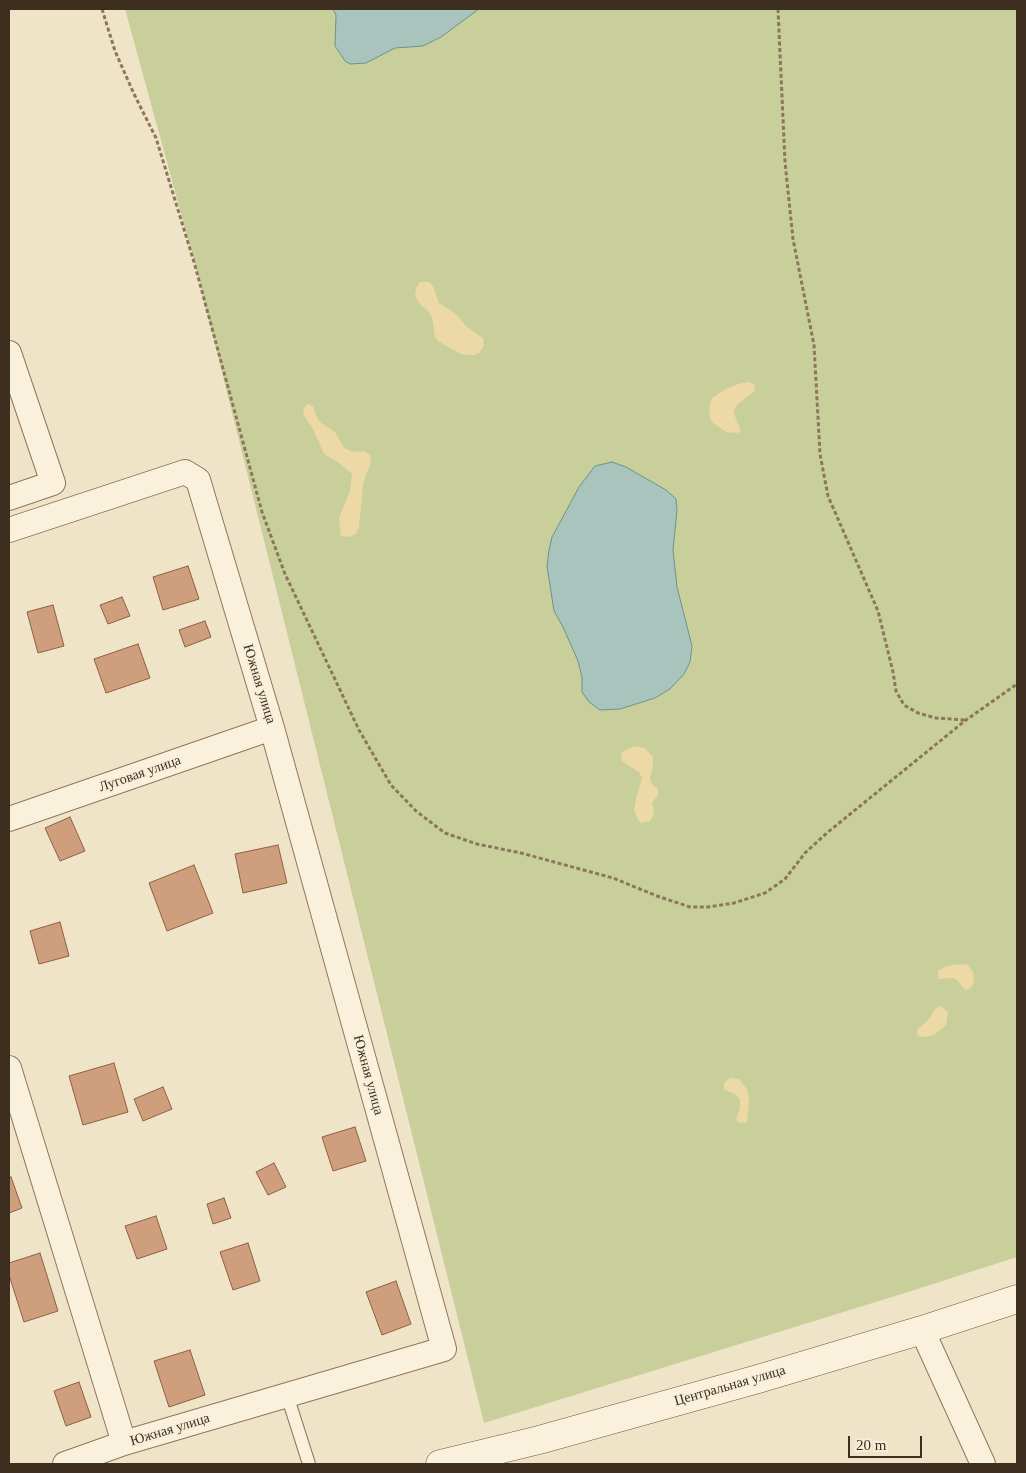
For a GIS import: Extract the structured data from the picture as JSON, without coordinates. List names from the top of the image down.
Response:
{
  "streets": {
    "main road": ["Центральная улица"],
    "street": ["Южная улица", "Луговая улица"]
  },
  "crossings": [
    ["Южная улица", "Луговая улица"]
  ],
  "scale_bar": "20 m"
}
